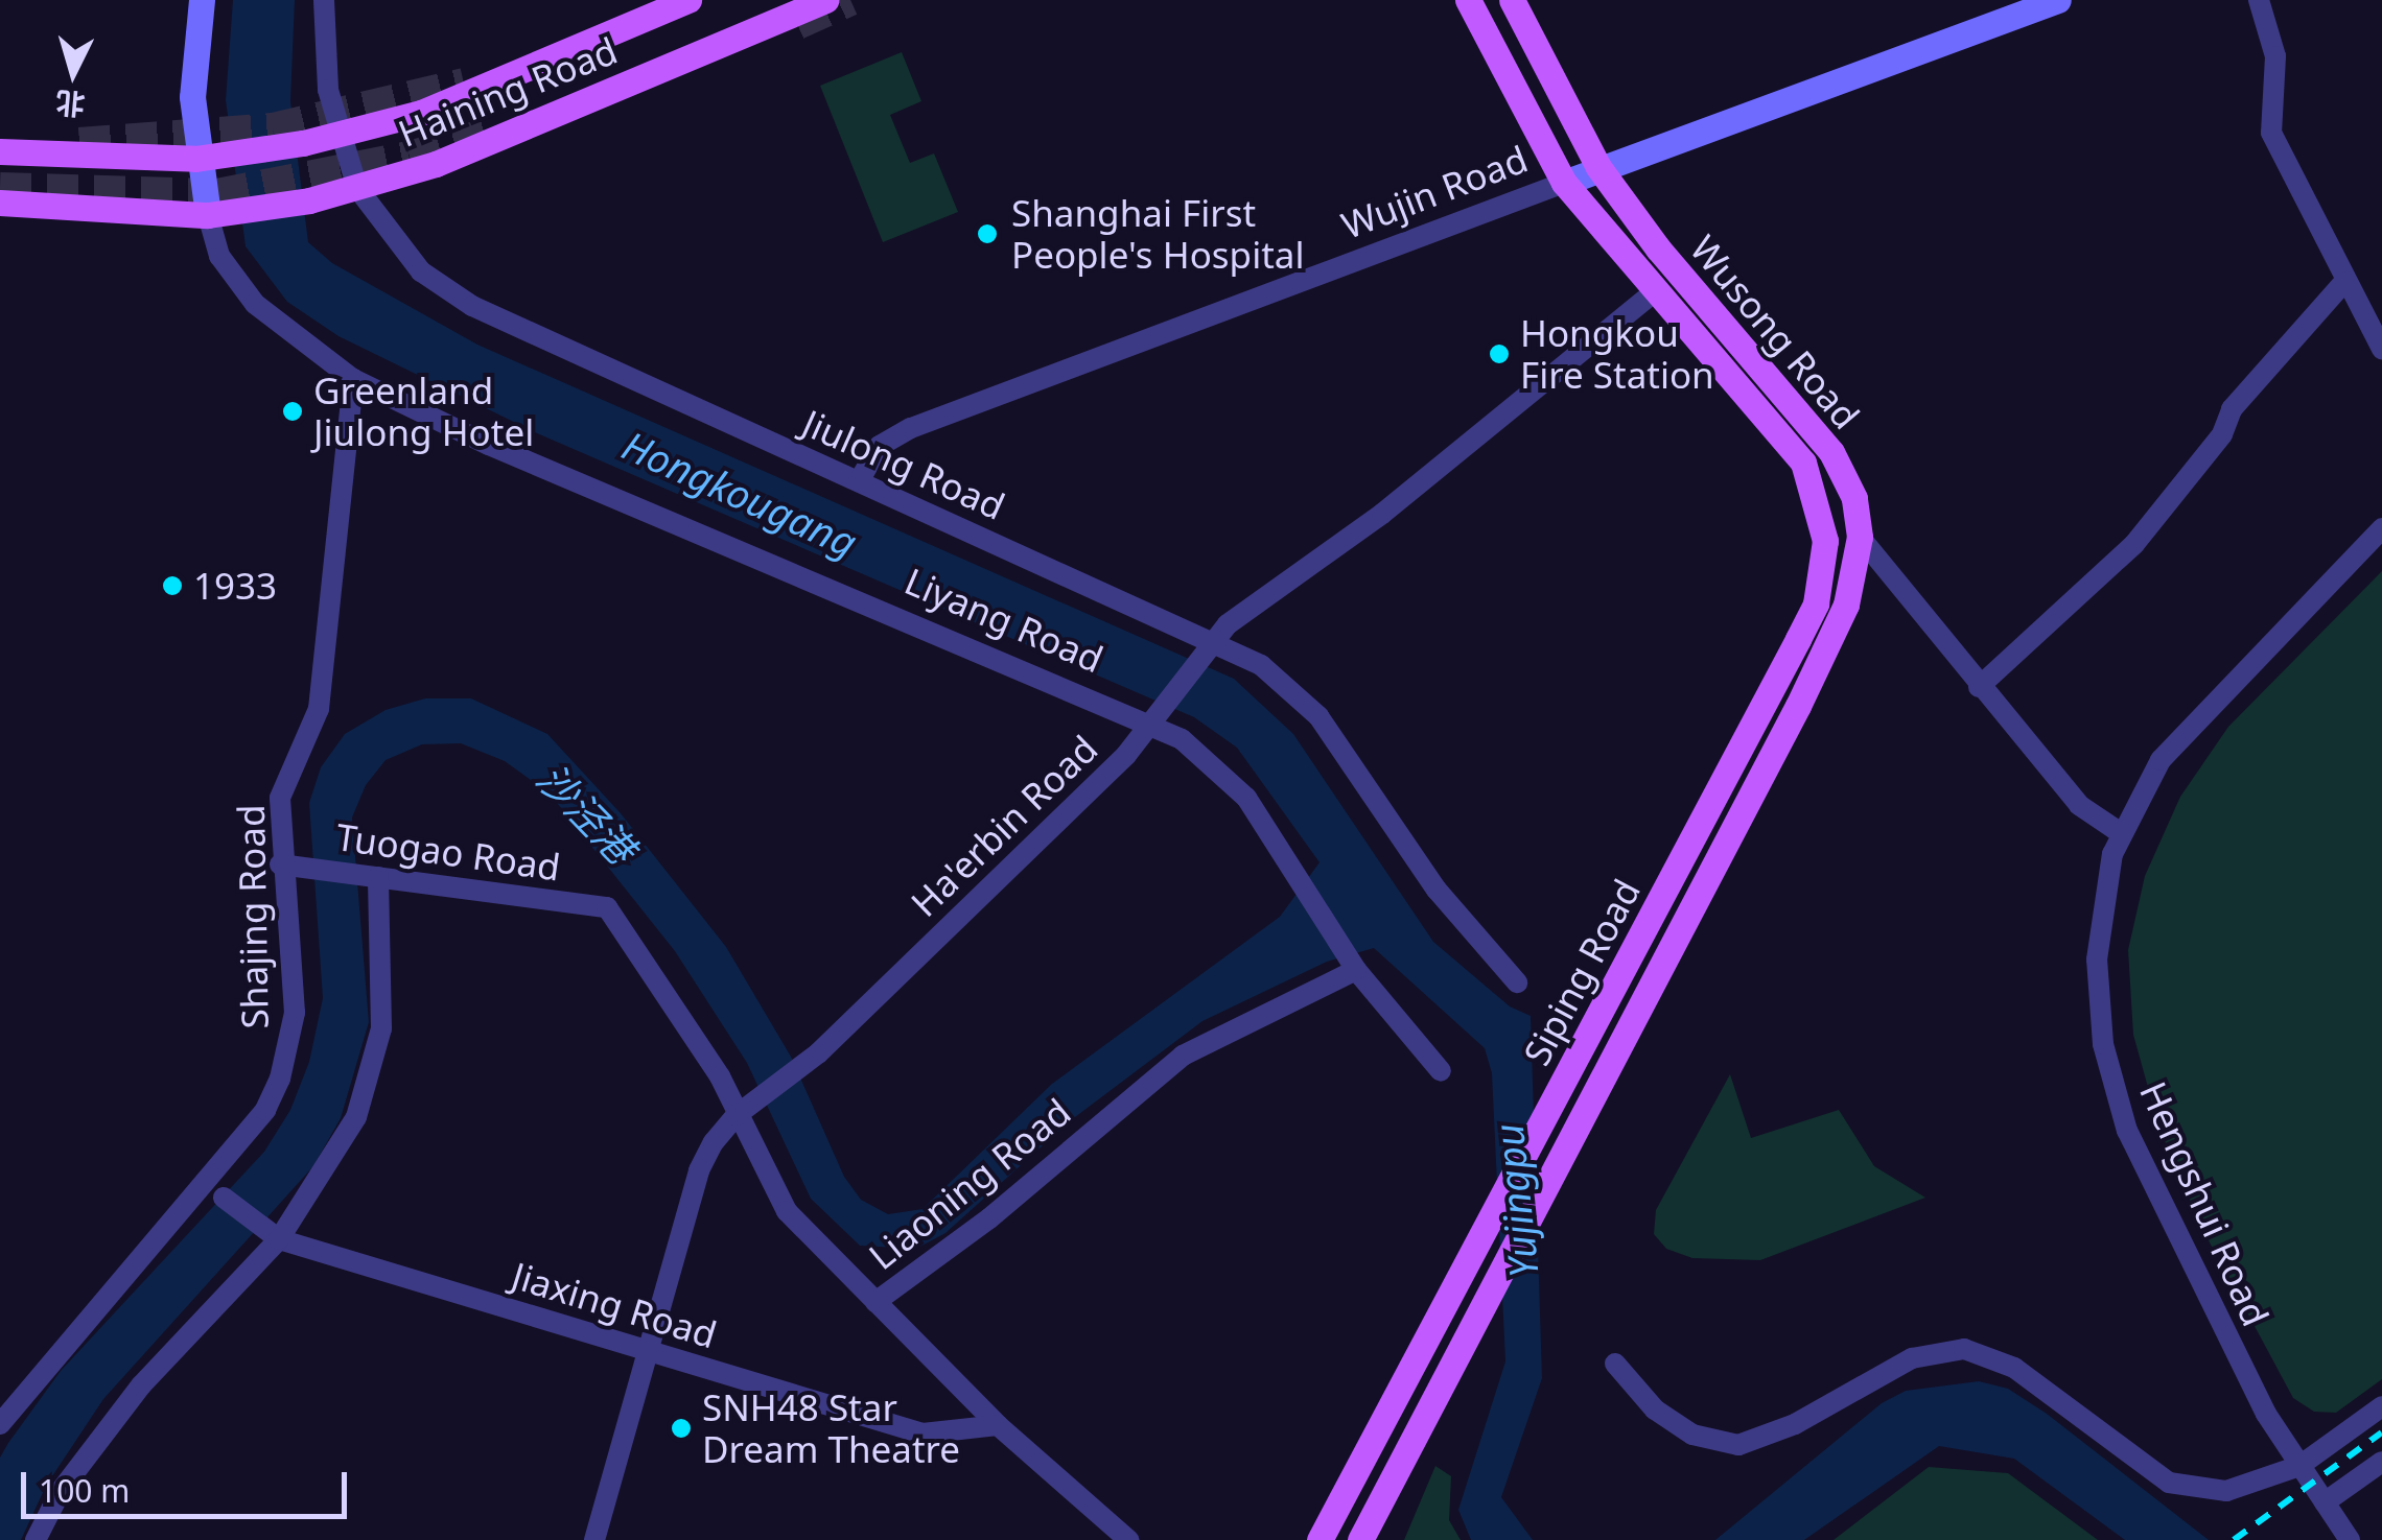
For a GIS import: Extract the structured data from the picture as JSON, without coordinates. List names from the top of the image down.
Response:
{
  "streets": {
    "main road": ["Haining Road", "Wusong Road", "Siping Road"],
    "street": [
      "Wujin Road",
      "Jiulong Road",
      "Liyang Road",
      "Ha'erbin Road",
      "Tuogao Road",
      "Shajing Road",
      "Liaoning Road",
      "Hengshui Road",
      "Jiaxing Road"
    ]
  },
  "crossings": [
    ["Haining Road", "Jiulong Road"],
    ["Haining Road", "Liyang Road"],
    ["Wujin Road", "Wusong Road"],
    ["Wujin Road", "Jiulong Road"],
    ["Wusong Road", "Ha'erbin Road"],
    ["Wusong Road", "Siping Road"],
    ["Wusong Road", "Hengshui Road"],
    ["Jiulong Road", "Ha'erbin Road"],
    ["Liyang Road", "Ha'erbin Road"],
    ["Liyang Road", "Shajing Road"],
    ["Liyang Road", "Liaoning Road"],
    ["Ha'erbin Road", "Liaoning Road"],
    ["Ha'erbin Road", "Jiaxing Road"],
    ["Tuogao Road", "Shajing Road"],
    ["Tuogao Road", "Liaoning Road"]
  ],
  "water": ["Hongkougang", "沙泾港", "Yujingpu"],
  "places": [
    "Shanghai First People's Hospital",
    "Hongkou Fire Station",
    "Greenland Jiulong Hotel",
    "1933",
    "SNH48 Star Dream Theatre"
  ],
  "scale_bar": "100 m",
  "north": "bottom"
}
